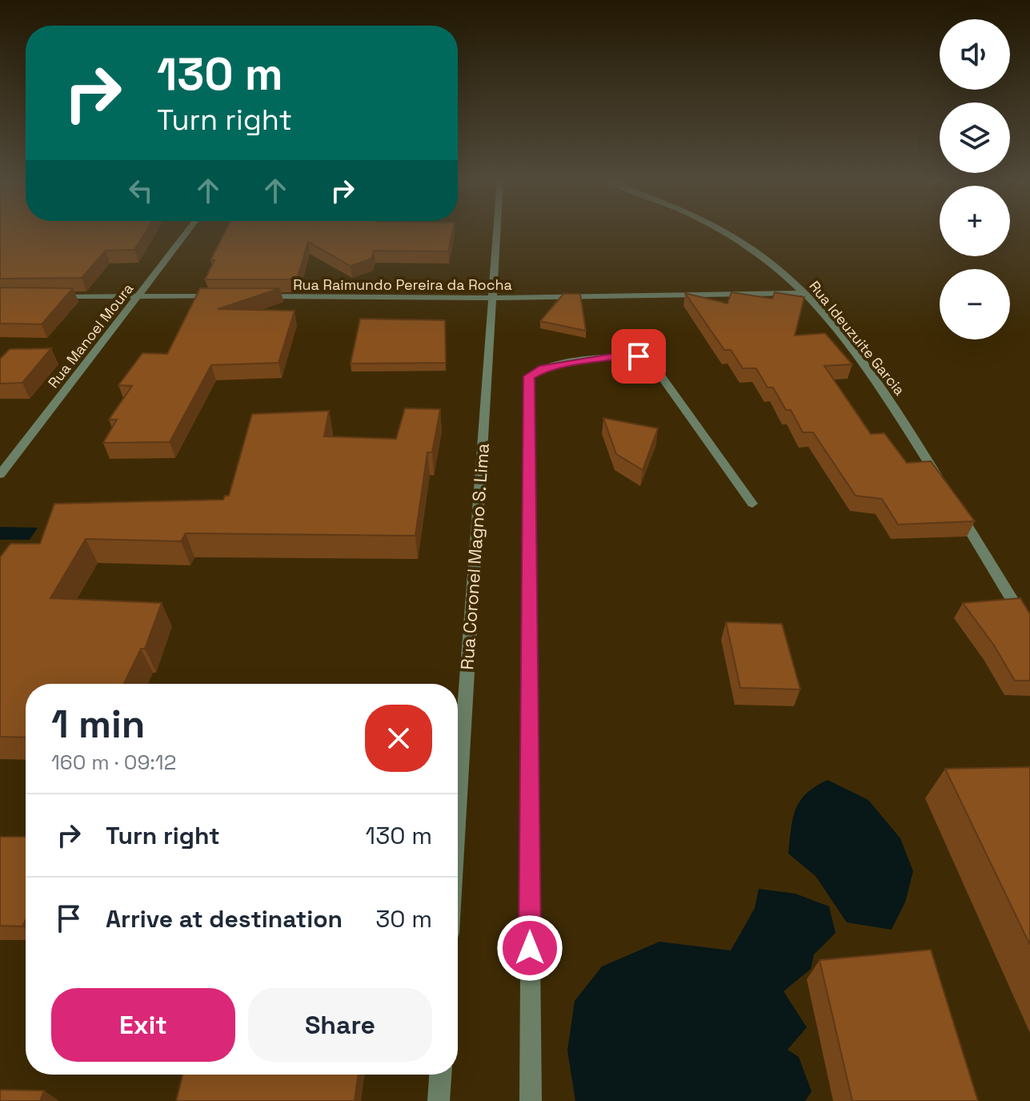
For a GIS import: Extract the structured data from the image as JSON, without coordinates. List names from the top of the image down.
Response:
{
  "streets": {
    "street": [
      "Rua Raimundo Pereira da Rocha",
      "Rua Manoel Moura",
      "Rua Ideuzuite Garcia",
      "Rua Coronel Magno S. Lima"
    ]
  },
  "crossings": [
    ["Rua Raimundo Pereira da Rocha", "Rua Ideuzuite Garcia"],
    ["Rua Raimundo Pereira da Rocha", "Rua Coronel Magno S. Lima"]
  ],
  "page": {
    "map_buttons": ["+", "−"],
    "turn": ["130 m", "Turn right"],
    "heading": ["1 min", "160 m · 09:12"],
    "list": [
      {
        "name": "Turn right",
        "value": "130 m"
      },
      {
        "name": "Arrive at destination",
        "value": "30 m"
      }
    ],
    "buttons": ["Exit", "Share"]
  }
}
